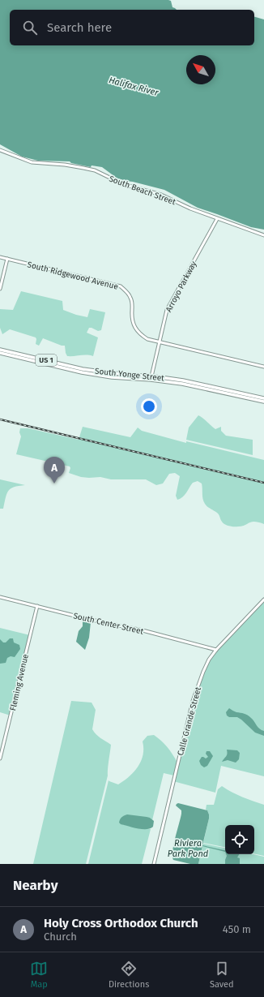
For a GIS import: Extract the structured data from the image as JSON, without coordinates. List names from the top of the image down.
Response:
{
  "streets": {
    "main road": ["US 1", "South Yonge Street"],
    "street": [
      "South Beach Street",
      "South Ridgewood Avenue",
      "Arroyo Parkway",
      "South Center Street",
      "Fleming Avenue",
      "Calle Grande Street"
    ]
  },
  "crossings": [
    ["South Beach Street", "Arroyo Parkway"],
    ["South Ridgewood Avenue", "Arroyo Parkway"],
    ["Arroyo Parkway", "South Yonge Street"],
    ["US 1", "South Yonge Street"],
    ["South Center Street", "Fleming Avenue"],
    ["South Center Street", "Calle Grande Street"]
  ],
  "water": ["Halifax River", "Riviera Park Pond"],
  "north": "top left",
  "page": {
    "search": "Search here",
    "pins": "A",
    "heading": "Nearby",
    "list": [
      {
        "mark": "A",
        "name": "Holy Cross Orthodox Church",
        "note": "Church",
        "value": "450 m"
      }
    ],
    "nav": ["Map", "Directions", "Saved"]
  }
}
